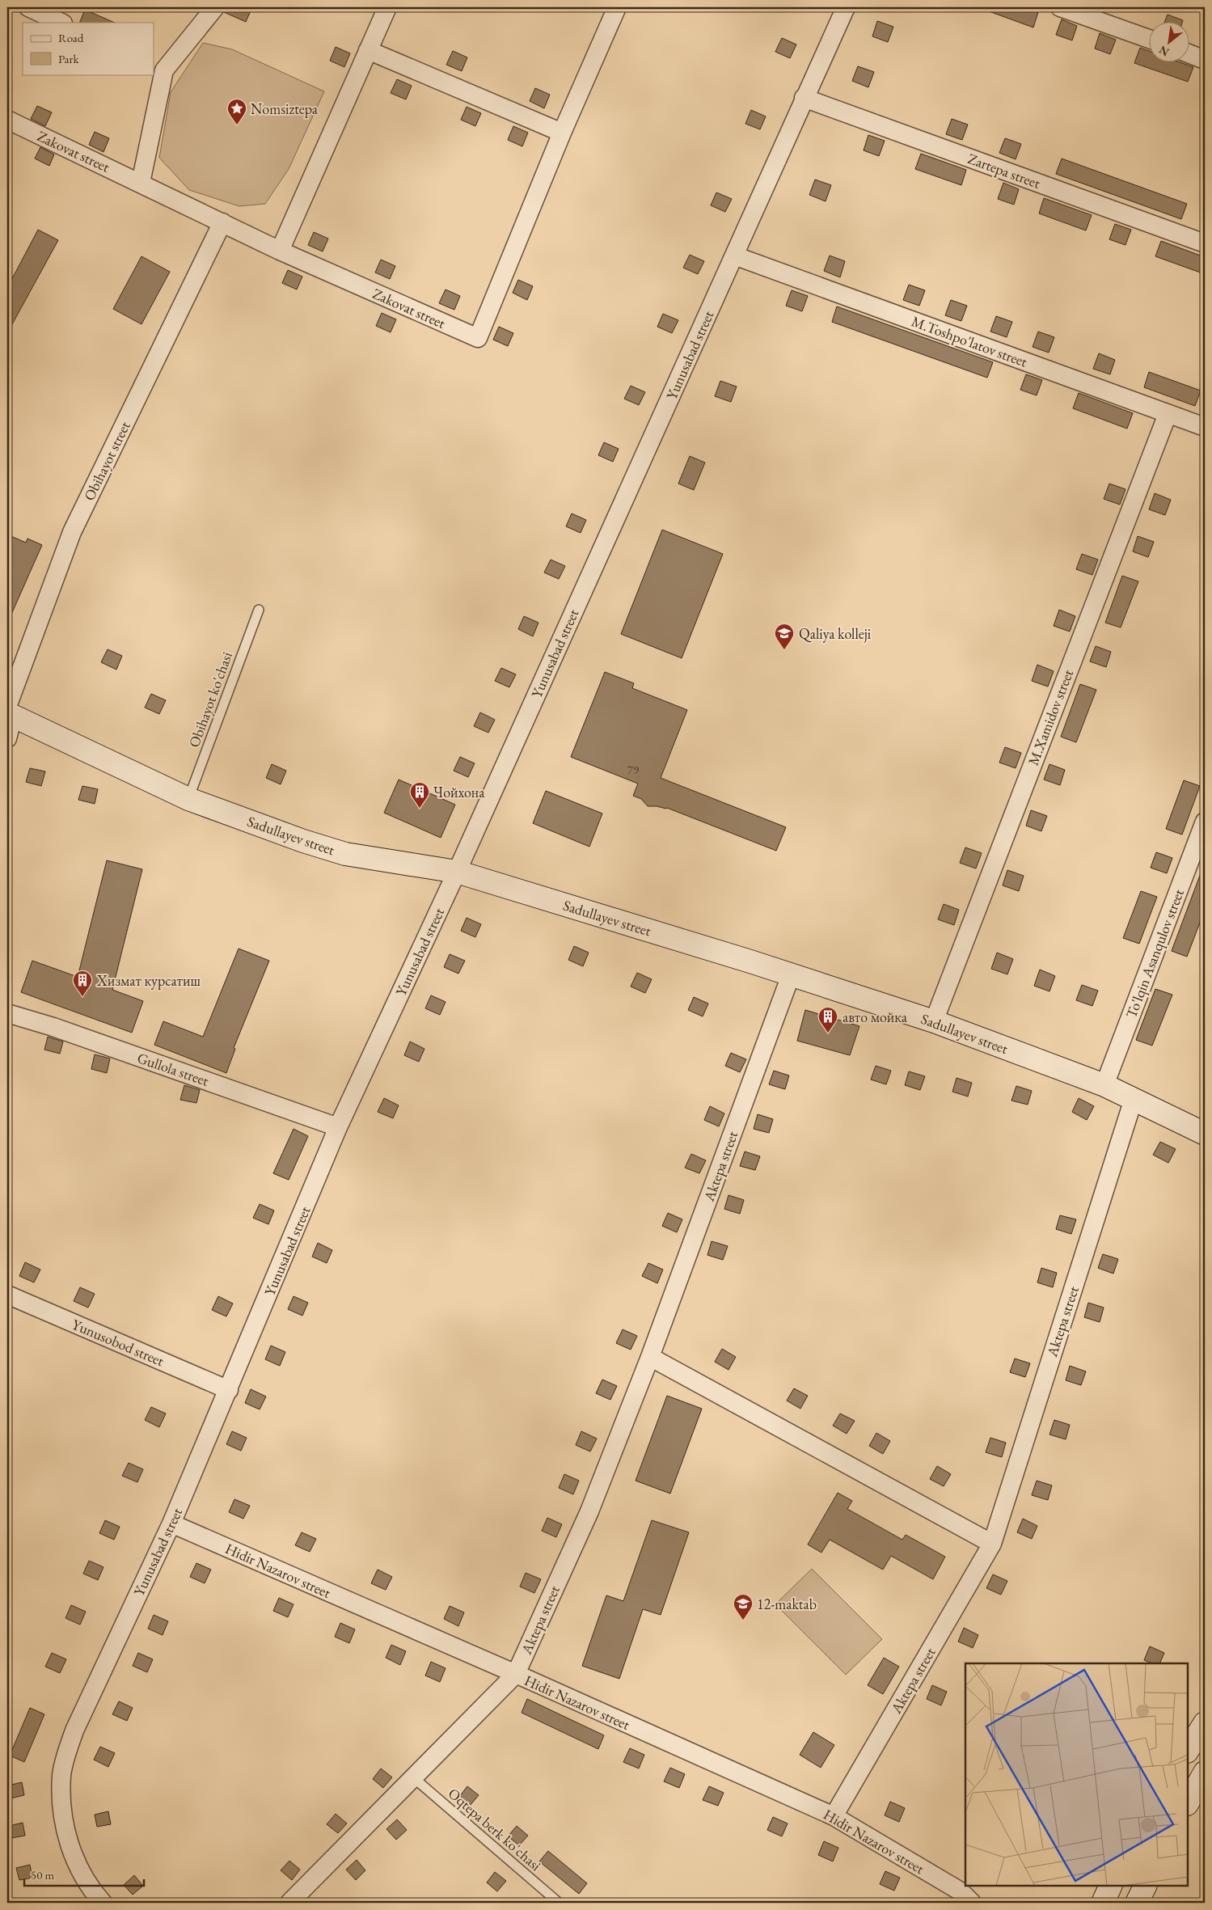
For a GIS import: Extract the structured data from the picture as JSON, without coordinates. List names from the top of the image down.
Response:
{
  "streets": {
    "main road": ["Sadullayev street"],
    "street": [
      "Zakovat street",
      "Zartepa street",
      "М.Toshpo'latov street",
      "Yunusabad street",
      "Obihayot street",
      "M.Xamidov street",
      "To'lqin Asanqulov street",
      "Gullola street",
      "Aktepa street",
      "Yunusobod street",
      "Hidir Nazarov street"
    ],
    "lane": ["Obihayot ko'chasi", "Oqtepa berk ko'chasi"]
  },
  "crossings": [
    ["Zakovat street", "Obihayot street"],
    ["Zartepa street", "Yunusabad street"],
    ["М.Toshpo'latov street", "Yunusabad street"],
    ["М.Toshpo'latov street", "M.Xamidov street"],
    ["Yunusabad street", "Sadullayev street"],
    ["Yunusabad street", "Gullola street"],
    ["Yunusabad street", "Yunusobod street"],
    ["Yunusabad street", "Hidir Nazarov street"],
    ["Obihayot street", "Sadullayev street"],
    ["Obihayot ko'chasi", "Sadullayev street"],
    ["M.Xamidov street", "Sadullayev street"],
    ["Sadullayev street", "To'lqin Asanqulov street"],
    ["Sadullayev street", "Aktepa street"],
    ["Aktepa street", "Hidir Nazarov street"],
    ["Aktepa street", "Oqtepa berk ko'chasi"]
  ],
  "places": {
    "place": ["Nomsiztepa"],
    "school or university": ["Qaliya kolleji", "12-maktab"],
    "building": ["Чойхона", "Хизмат курсатиш", "авто мойка"]
  },
  "house_numbers": ["79"],
  "legend": ["Road", "Park"],
  "scale_bar": "50 m",
  "north": "bottom left"
}
